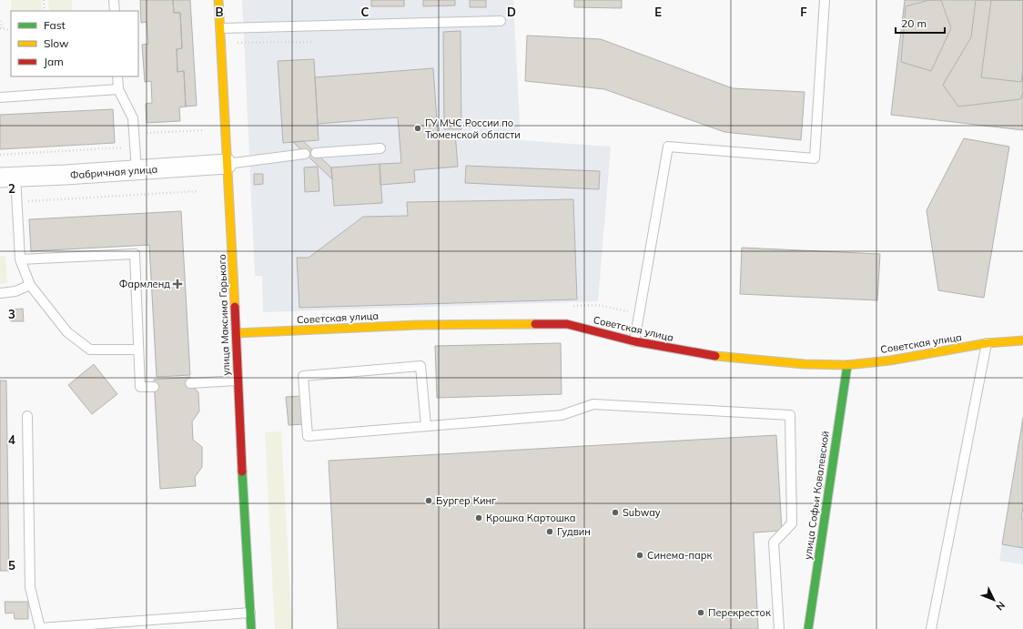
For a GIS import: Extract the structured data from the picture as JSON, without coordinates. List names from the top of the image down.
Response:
{
  "streets": {
    "street": [
      "Фабричная улица",
      "улица Максима Горького",
      "Советская улица",
      "улица Софьи Ковалевской"
    ]
  },
  "crossings": [
    ["Фабричная улица", "улица Максима Горького"],
    ["улица Максима Горького", "Советская улица"],
    ["Советская улица", "улица Софьи Ковалевской"]
  ],
  "places": {
    "other": [
      "ГУ МЧС России по Тюменской области",
      "Бургер Кинг",
      "Subway",
      "Крошка Картошка",
      "Гудвин",
      "Синема-парк",
      "Перекресток"
    ],
    "health": ["Фармленд"]
  },
  "legend": ["Fast", "Slow", "Jam"],
  "scale_bar": "20 m",
  "north": "bottom right",
  "grid": {
    "columns": [
      "B",
      "C",
      "D",
      "E",
      "F"
    ],
    "rows": [
      "2",
      "3",
      "4",
      "5"
    ]
  }
}
